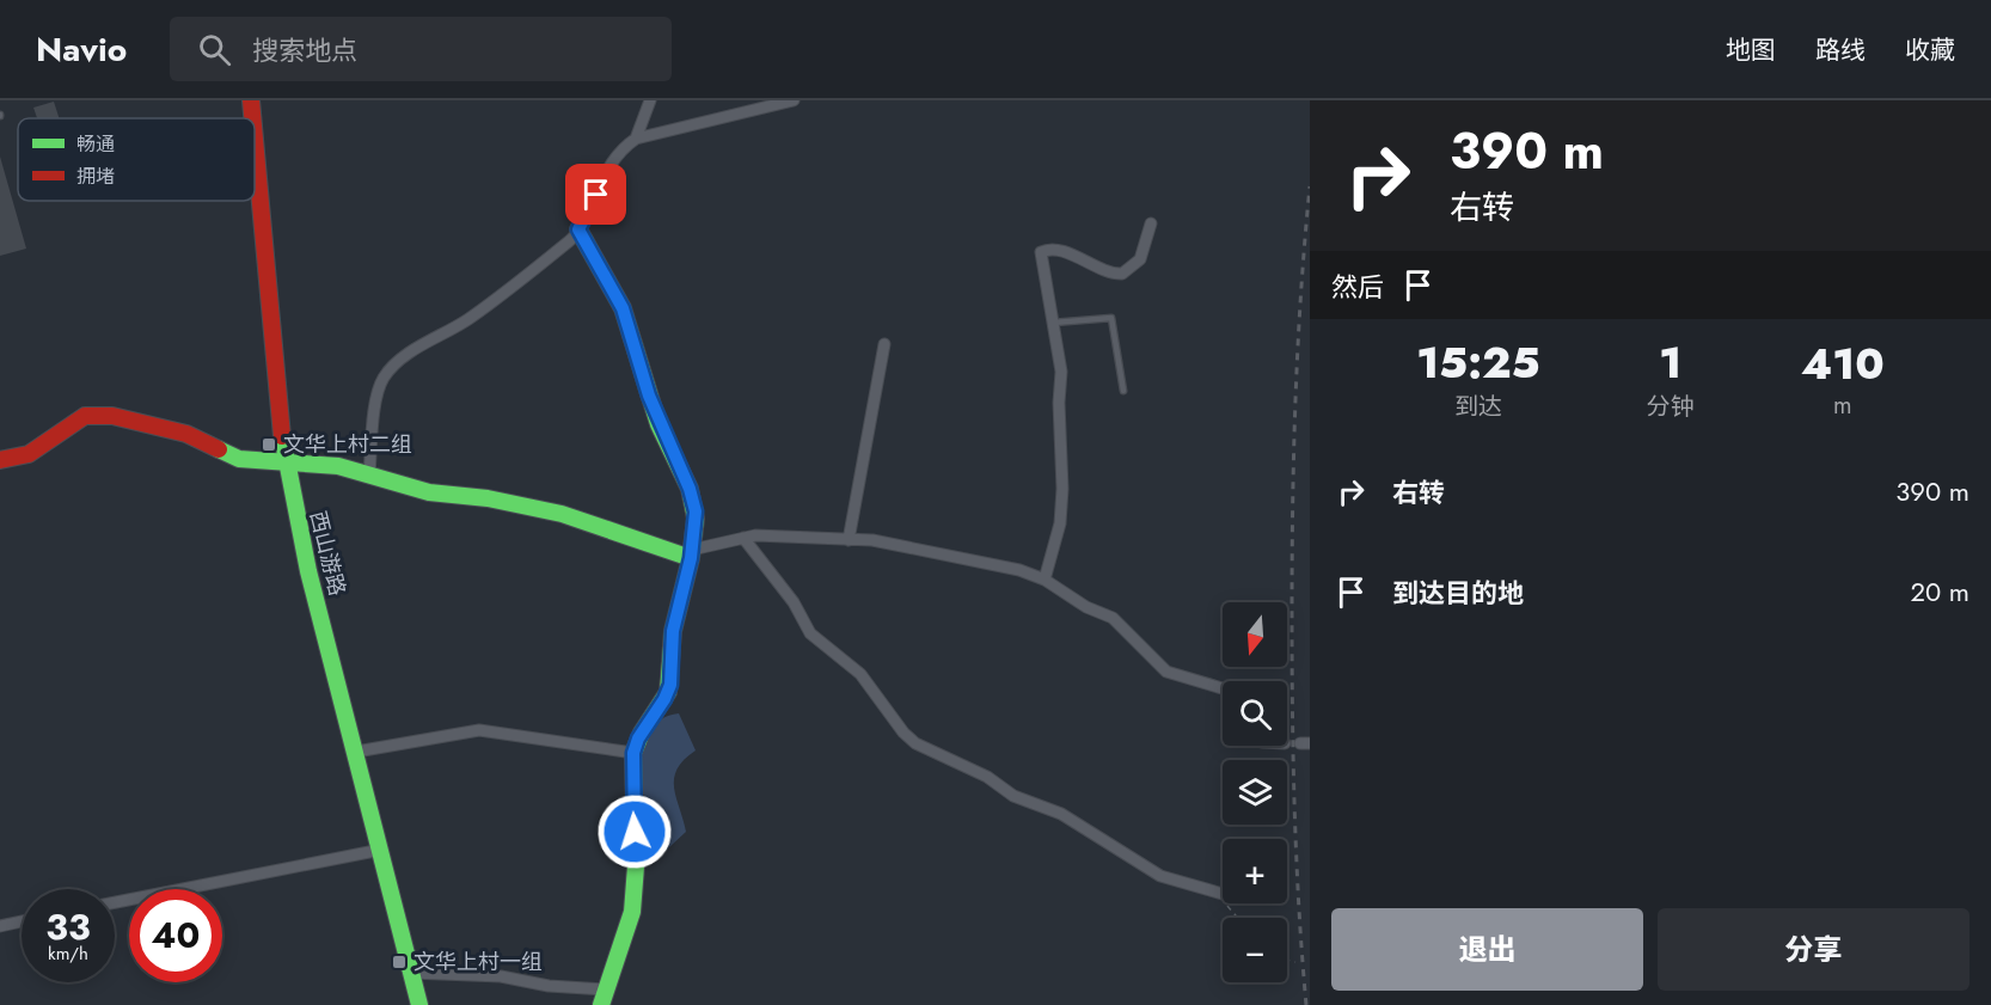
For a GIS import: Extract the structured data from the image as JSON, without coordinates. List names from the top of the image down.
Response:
{
  "streets": {
    "street": ["西山游路"]
  },
  "places": {
    "transit": ["文华上村二组", "文华上村一组"]
  },
  "legend": ["畅通", "拥堵"],
  "north": "bottom",
  "page": {
    "header": "Navio",
    "search": "搜索地点",
    "nav": ["地图", "路线", "收藏"],
    "turn": ["390 m", "右转"],
    "then": "然后",
    "eta": [
      "15:25",
      "到达",
      "1",
      "分钟",
      "410",
      "m"
    ],
    "list": [
      {
        "name": "右转",
        "value": "390 m"
      },
      {
        "name": "到达目的地",
        "value": "20 m"
      }
    ],
    "map_buttons": ["+", "−"],
    "speed": "33 km/h",
    "limit": "40",
    "buttons": ["退出", "分享"]
  }
}
